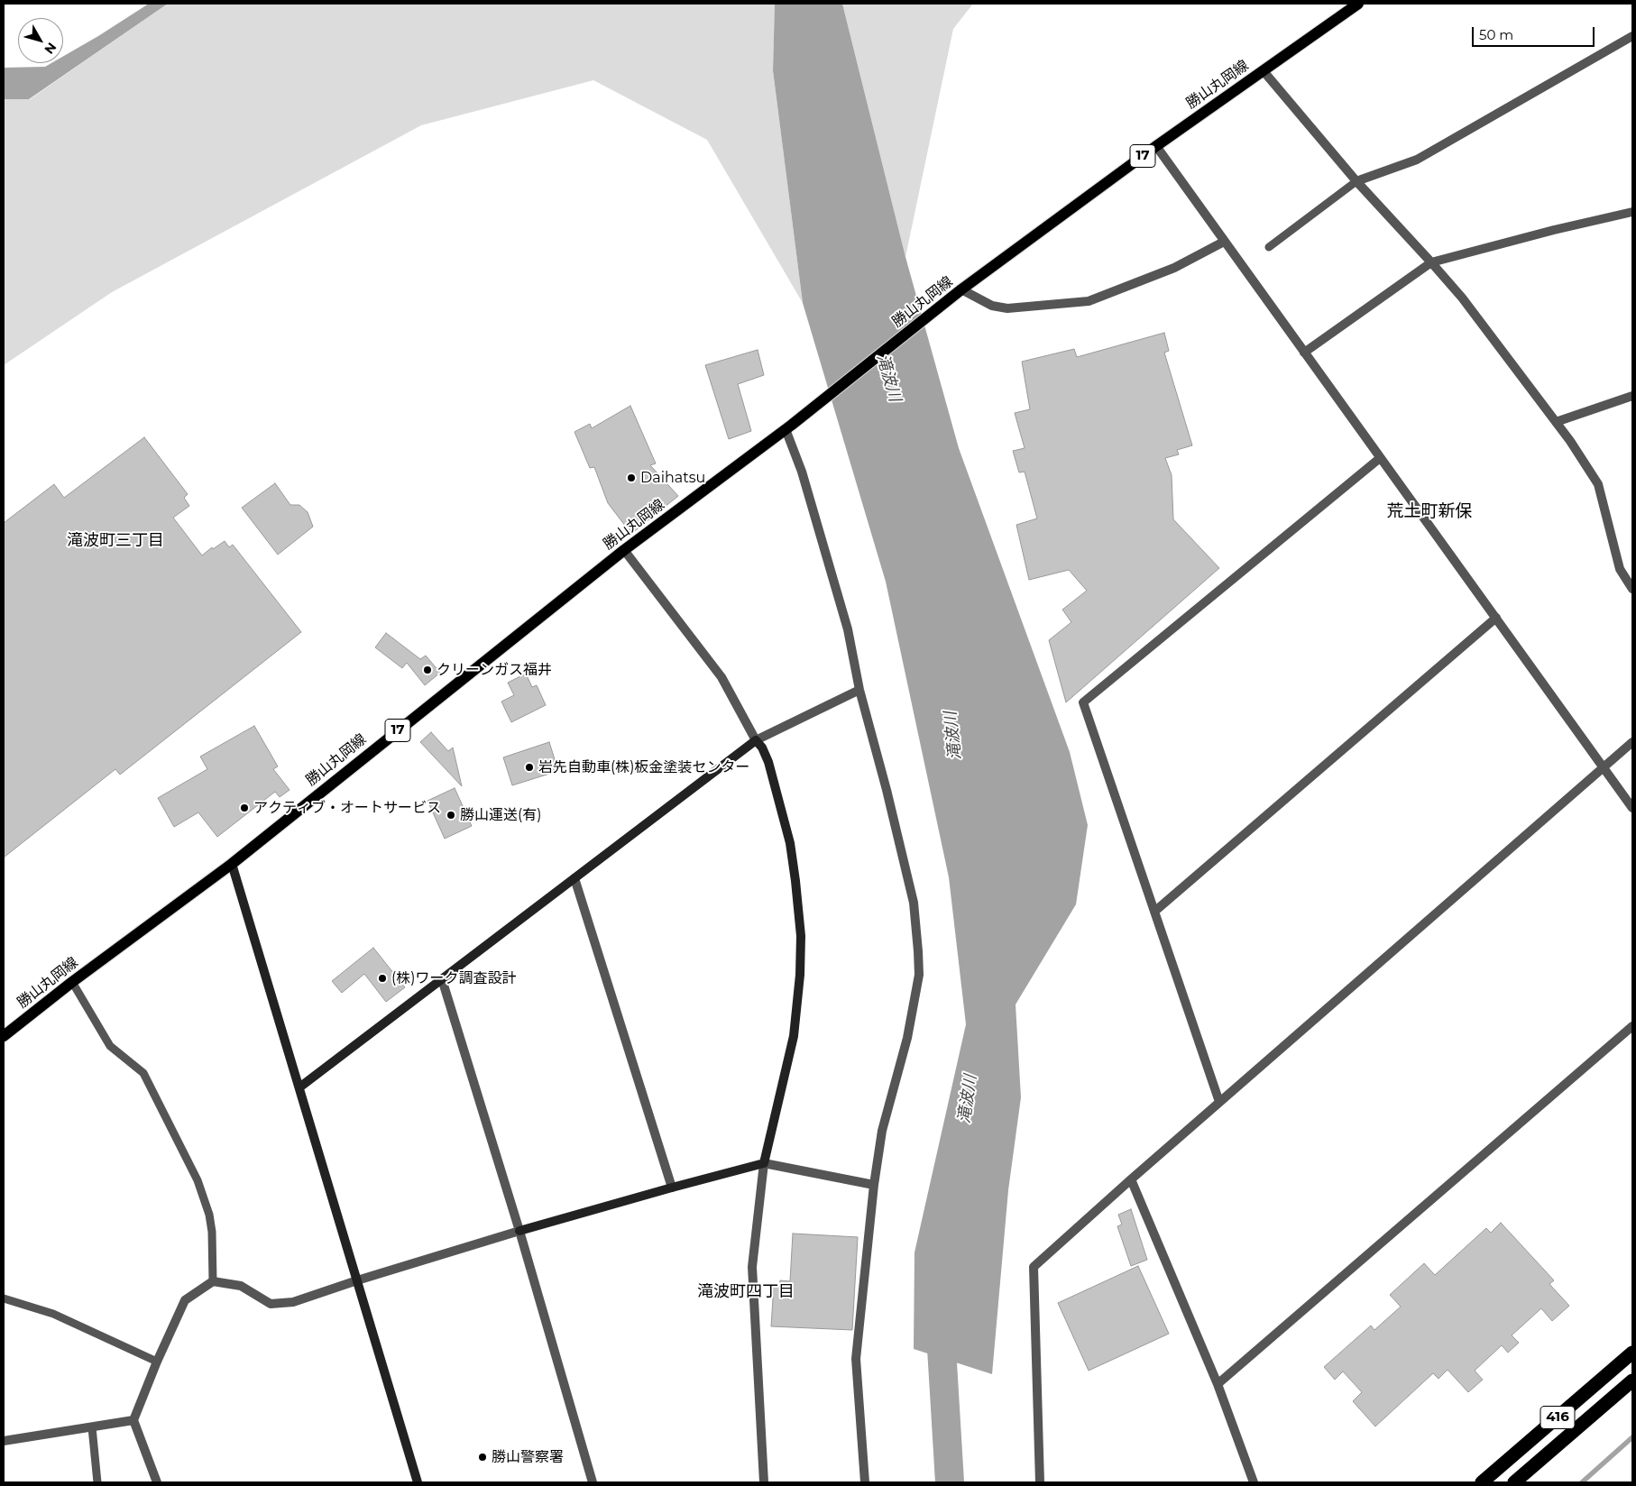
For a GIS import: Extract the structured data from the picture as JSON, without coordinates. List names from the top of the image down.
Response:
{
  "streets": {
    "highway": ["416"],
    "main road": ["勝山丸岡線", "17"]
  },
  "districts": ["荒土町新保", "滝波町三丁目", "滝波町四丁目"],
  "water": ["滝波川"],
  "places": [
    "Daihatsu",
    "クリーンガス福井",
    "岩先自動車(株)板金塗装センター",
    "アクティブ・オートサービス",
    "勝山運送(有)",
    "(株)ワーク調査設計",
    "勝山警察署"
  ],
  "scale_bar": "50 m",
  "north": "bottom right"
}
